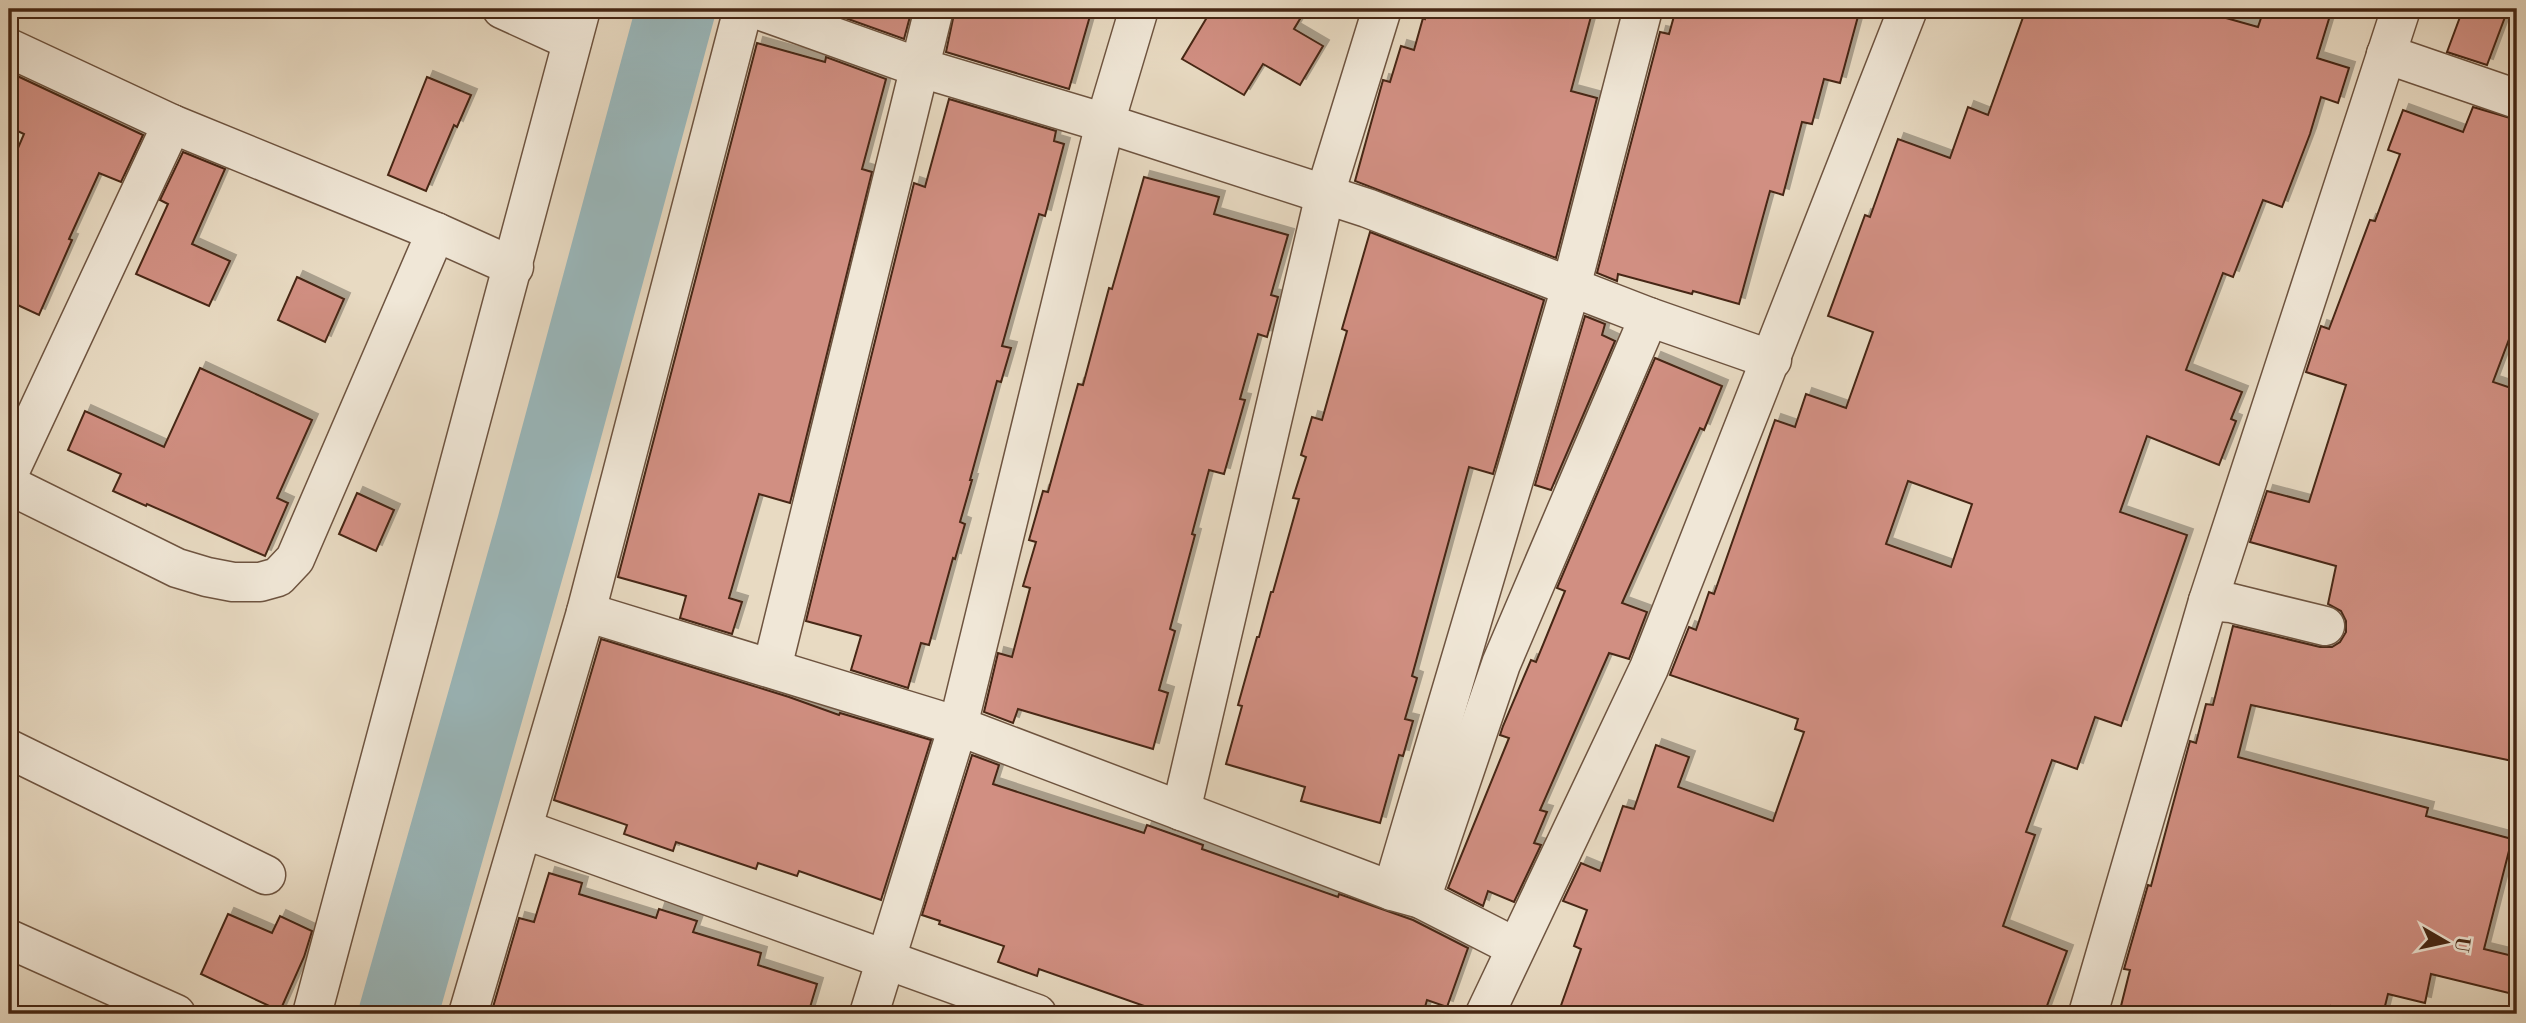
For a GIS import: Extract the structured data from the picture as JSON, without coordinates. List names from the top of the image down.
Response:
{
  "north": "right"
}
